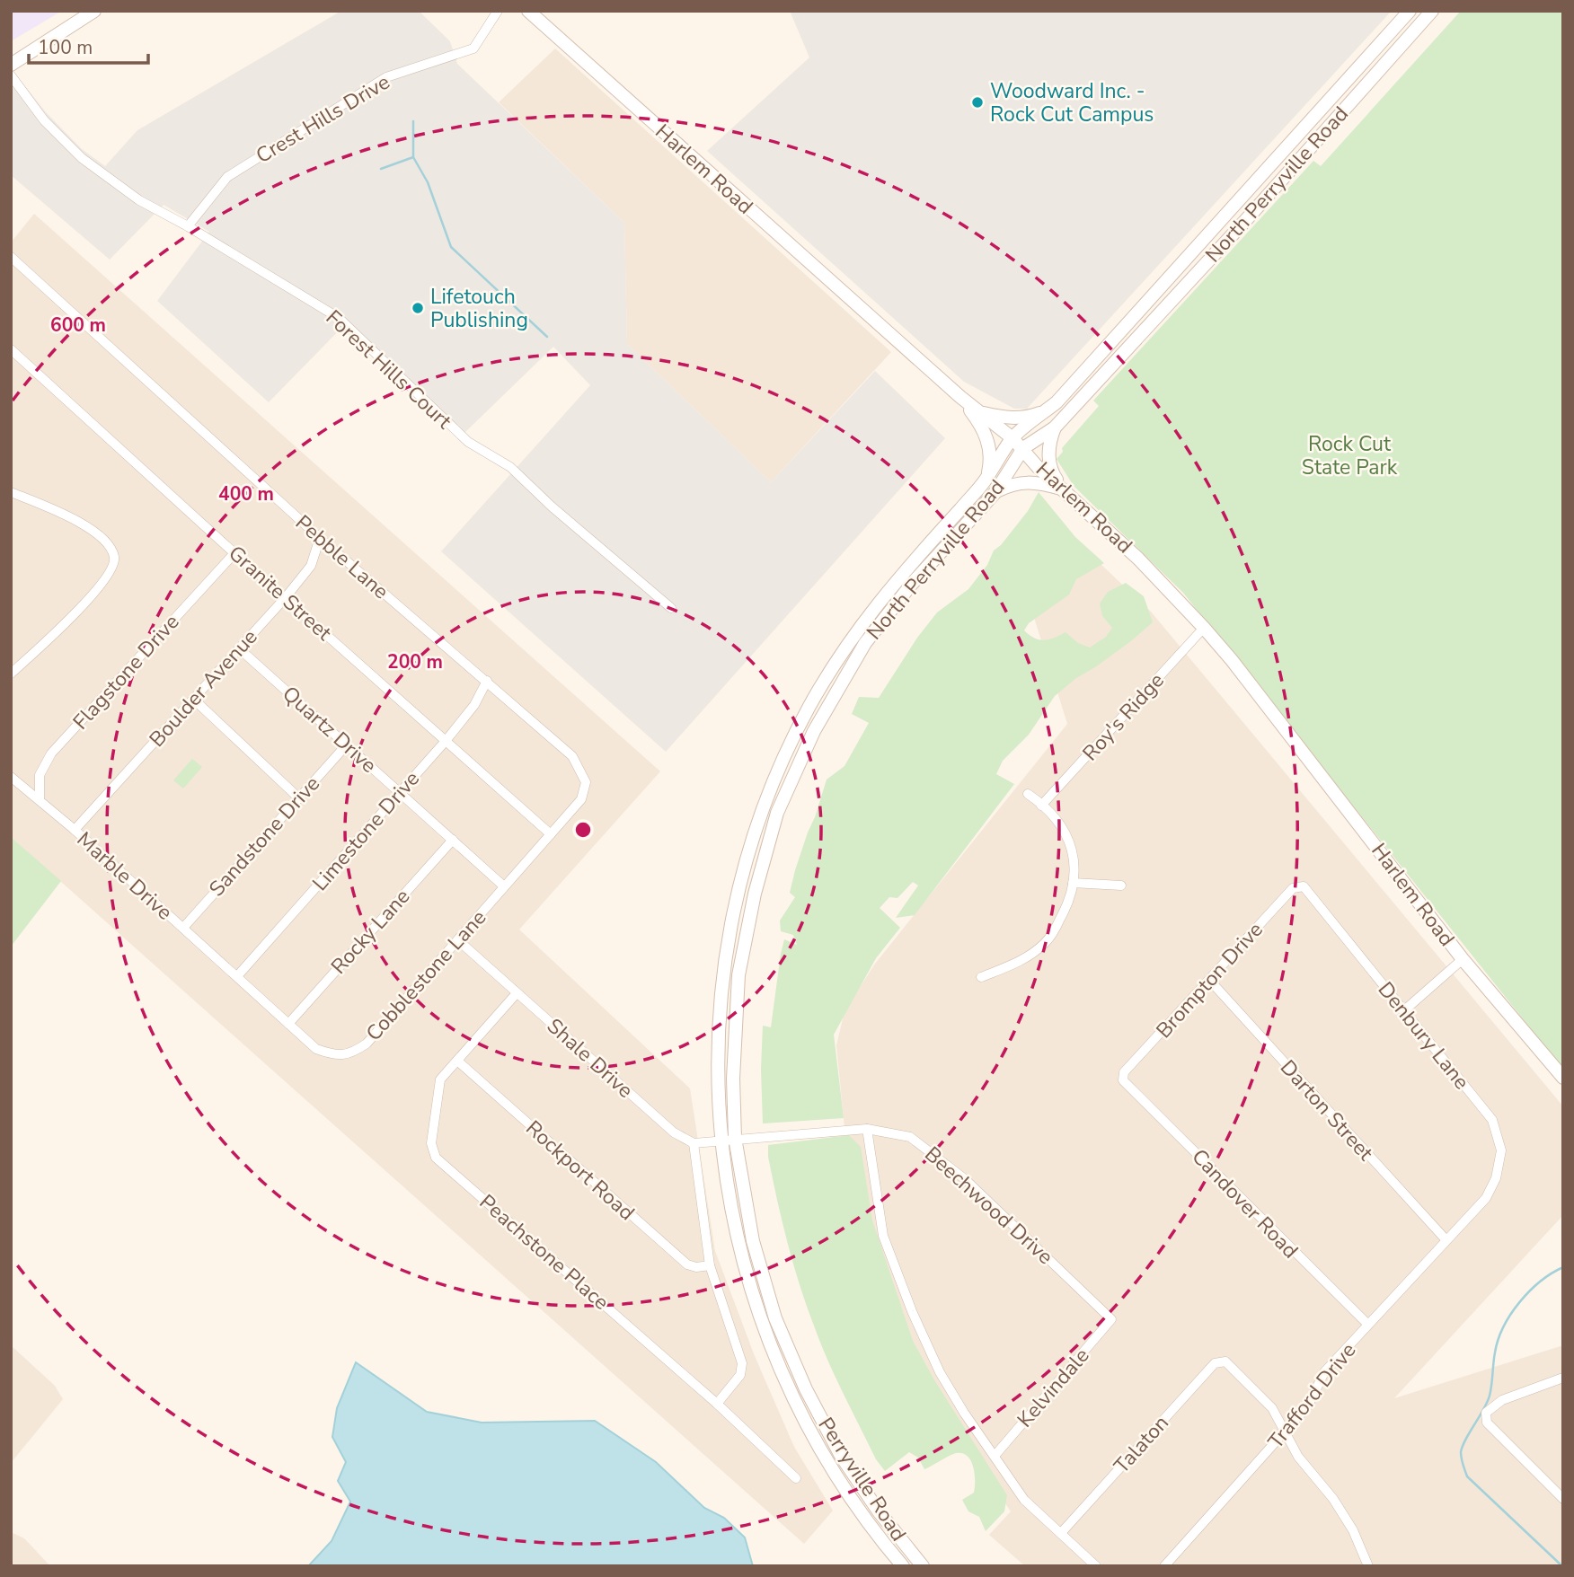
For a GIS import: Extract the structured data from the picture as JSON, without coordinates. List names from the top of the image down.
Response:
{
  "streets": {
    "main road": ["Harlem Road", "North Perryville Road", "Perryville Road"],
    "street": [
      "Crest Hills Drive",
      "Forest Hills Court",
      "Pebble Lane",
      "Granite Street",
      "Flagstone Drive",
      "Boulder Avenue",
      "Roy's Ridge",
      "Quartz Drive",
      "Limestone Drive",
      "Sandstone Drive",
      "Marble Drive",
      "Rocky Lane",
      "Cobblestone Lane",
      "Brompton Drive",
      "Denbury Lane",
      "Shale Drive",
      "Darton Street",
      "Rockport Road",
      "Candover Road",
      "Beechwood Drive",
      "Peachstone Place",
      "Kelvindale",
      "Trafford Drive",
      "Talaton"
    ]
  },
  "crossings": [
    ["Crest Hills Drive", "Forest Hills Court"],
    ["Harlem Road", "North Perryville Road"],
    ["Harlem Road", "Roy's Ridge"],
    ["North Perryville Road", "Beechwood Drive"],
    ["North Perryville Road", "Perryville Road"],
    ["Pebble Lane", "Boulder Avenue"],
    ["Pebble Lane", "Limestone Drive"],
    ["Pebble Lane", "Cobblestone Lane"],
    ["Granite Street", "Flagstone Drive"],
    ["Granite Street", "Boulder Avenue"],
    ["Granite Street", "Limestone Drive"],
    ["Granite Street", "Cobblestone Lane"],
    ["Flagstone Drive", "Marble Drive"],
    ["Boulder Avenue", "Quartz Drive"],
    ["Boulder Avenue", "Marble Drive"],
    ["Quartz Drive", "Limestone Drive"],
    ["Quartz Drive", "Sandstone Drive"],
    ["Quartz Drive", "Rocky Lane"],
    ["Quartz Drive", "Cobblestone Lane"],
    ["Limestone Drive", "Marble Drive"],
    ["Limestone Drive", "Cobblestone Lane"],
    ["Sandstone Drive", "Marble Drive"],
    ["Marble Drive", "Cobblestone Lane"],
    ["Rocky Lane", "Cobblestone Lane"],
    ["Cobblestone Lane", "Shale Drive"],
    ["Brompton Drive", "Denbury Lane"],
    ["Brompton Drive", "Darton Street"],
    ["Brompton Drive", "Candover Road"],
    ["Denbury Lane", "Trafford Drive"],
    ["Shale Drive", "Peachstone Place"],
    ["Darton Street", "Trafford Drive"],
    ["Rockport Road", "Peachstone Place"],
    ["Candover Road", "Trafford Drive"],
    ["Beechwood Drive", "Kelvindale"],
    ["Trafford Drive", "Talaton"]
  ],
  "parks": ["Rock Cut State Park"],
  "places": ["Woodward Inc. - Rock Cut Campus", "Lifetouch Publishing"],
  "scale_bar": "100 m",
  "rings": ["600 m", "400 m", "200 m"]
}
